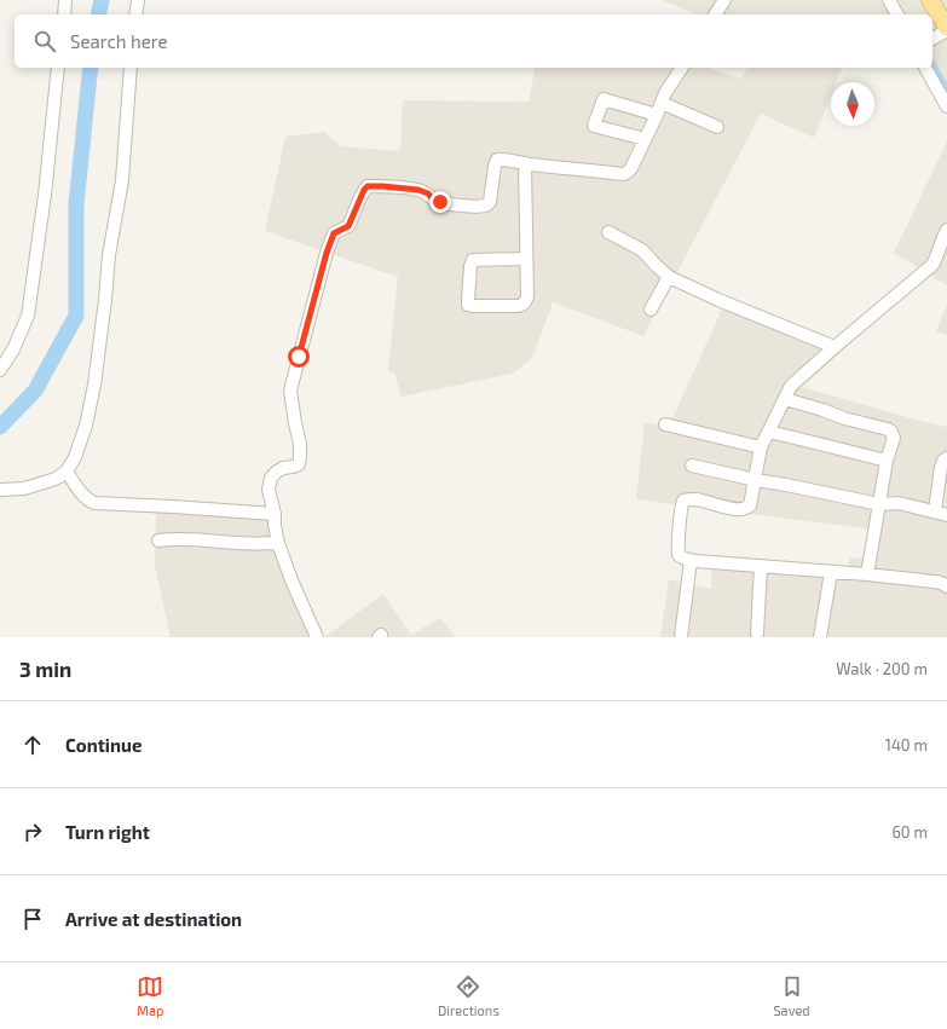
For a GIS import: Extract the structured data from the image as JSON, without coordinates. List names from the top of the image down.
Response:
{
  "north": "bottom",
  "page": {
    "search": "Search here",
    "heading": ["3 min", "Walk · 200 m"],
    "list": [
      ["Continue", "140 m"],
      ["Turn right", "60 m"],
      "Arrive at destination"
    ],
    "nav": ["Map", "Directions", "Saved"]
  }
}
